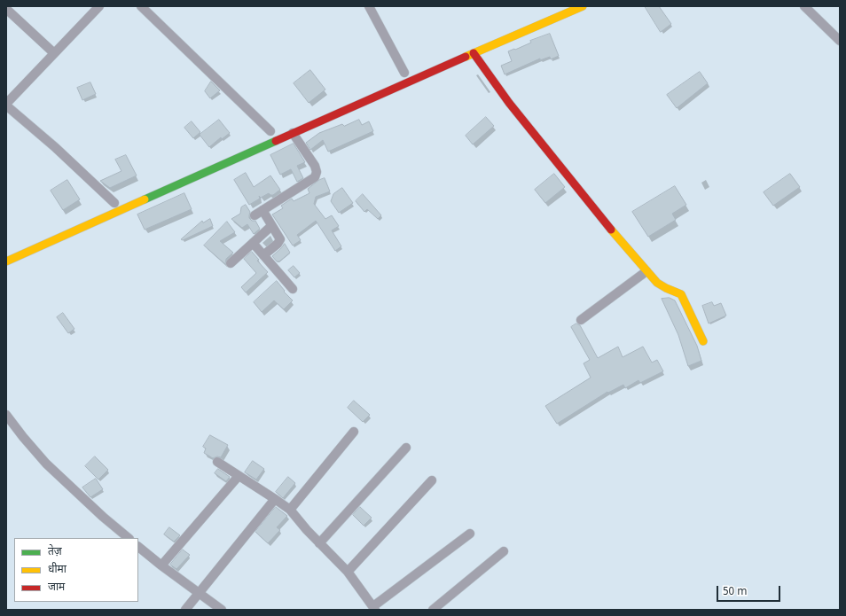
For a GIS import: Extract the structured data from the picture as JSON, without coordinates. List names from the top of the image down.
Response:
{
  "legend": ["तेज़", "धीमा", "जाम"],
  "scale_bar": "50 m"
}
